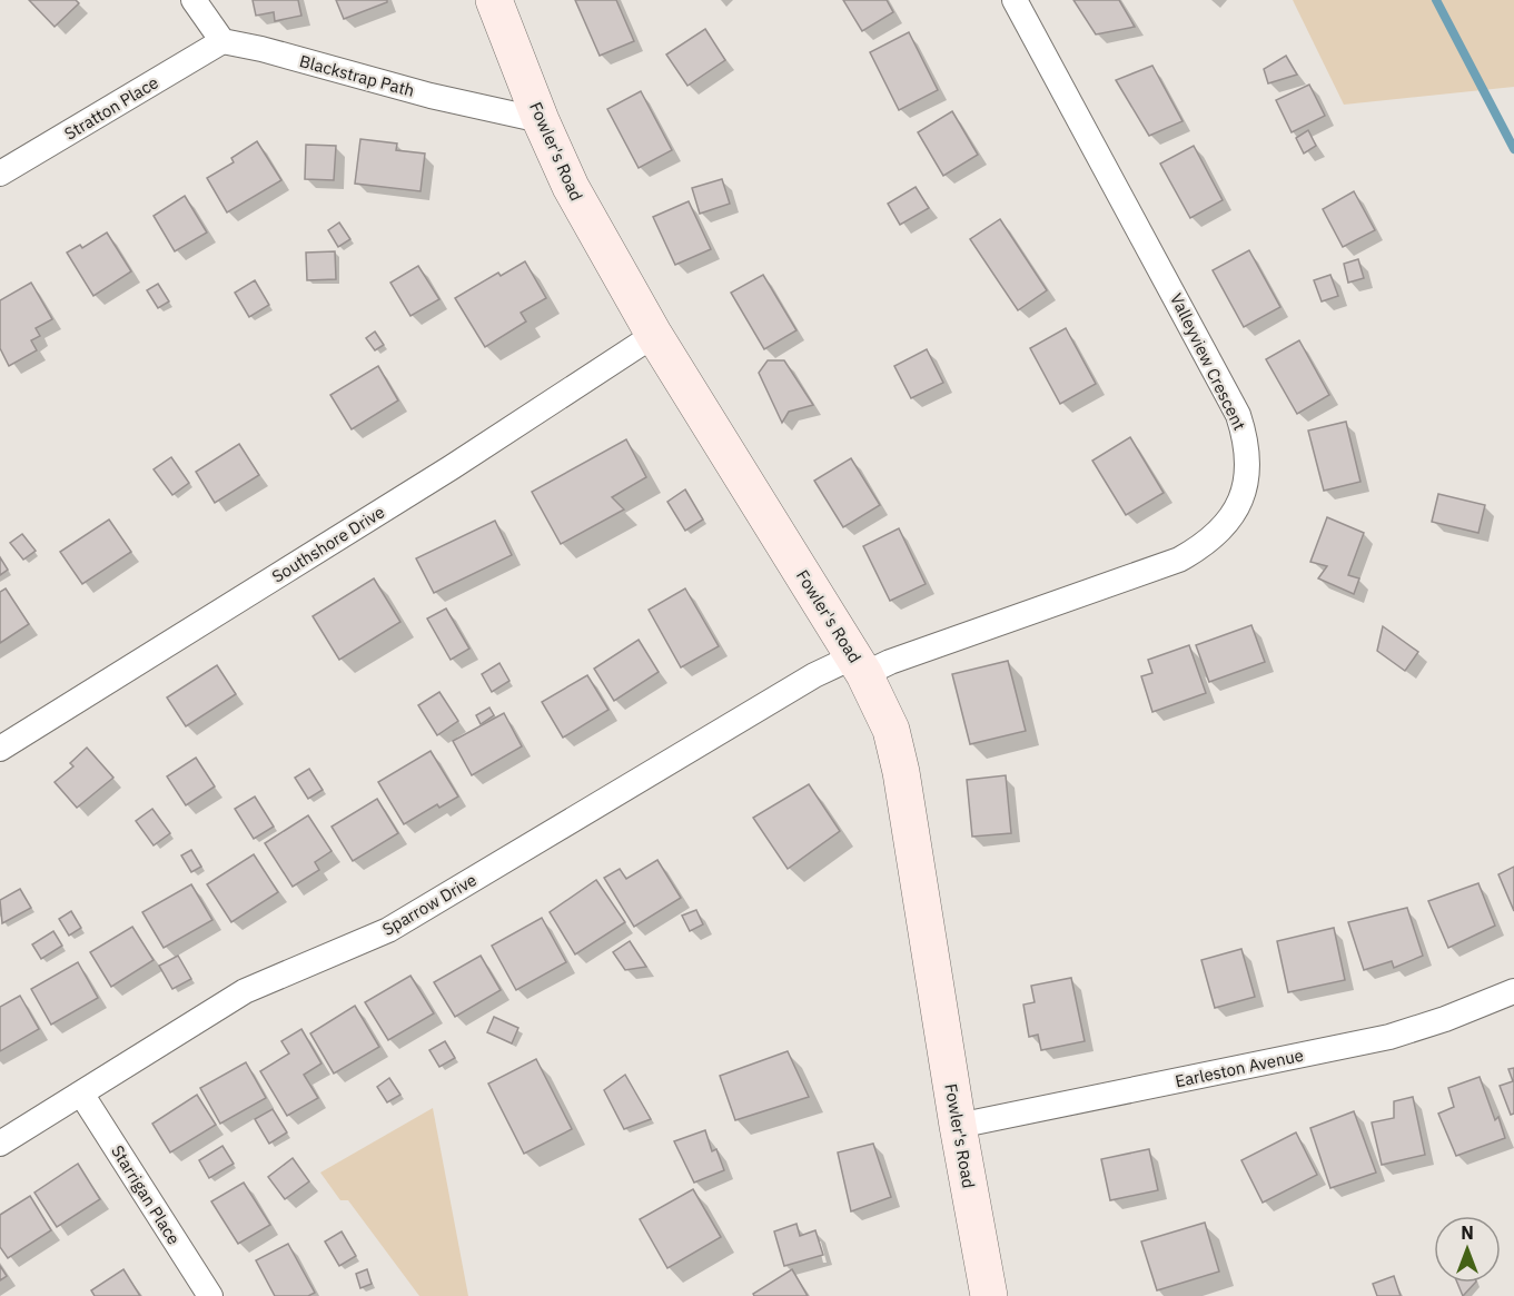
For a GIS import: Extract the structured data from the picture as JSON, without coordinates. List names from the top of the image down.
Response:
{
  "streets": {
    "street": [
      "Blackstrap Path",
      "Stratton Place",
      "Fowler's Road",
      "Valleyview Crescent",
      "Southshore Drive",
      "Sparrow Drive",
      "Earleston Avenue",
      "Starrigan Place"
    ]
  },
  "crossings": [
    ["Blackstrap Path", "Stratton Place"],
    ["Blackstrap Path", "Fowler's Road"],
    ["Fowler's Road", "Valleyview Crescent"],
    ["Fowler's Road", "Southshore Drive"],
    ["Fowler's Road", "Sparrow Drive"],
    ["Fowler's Road", "Earleston Avenue"],
    ["Valleyview Crescent", "Sparrow Drive"],
    ["Sparrow Drive", "Starrigan Place"]
  ],
  "north": "top"
}
